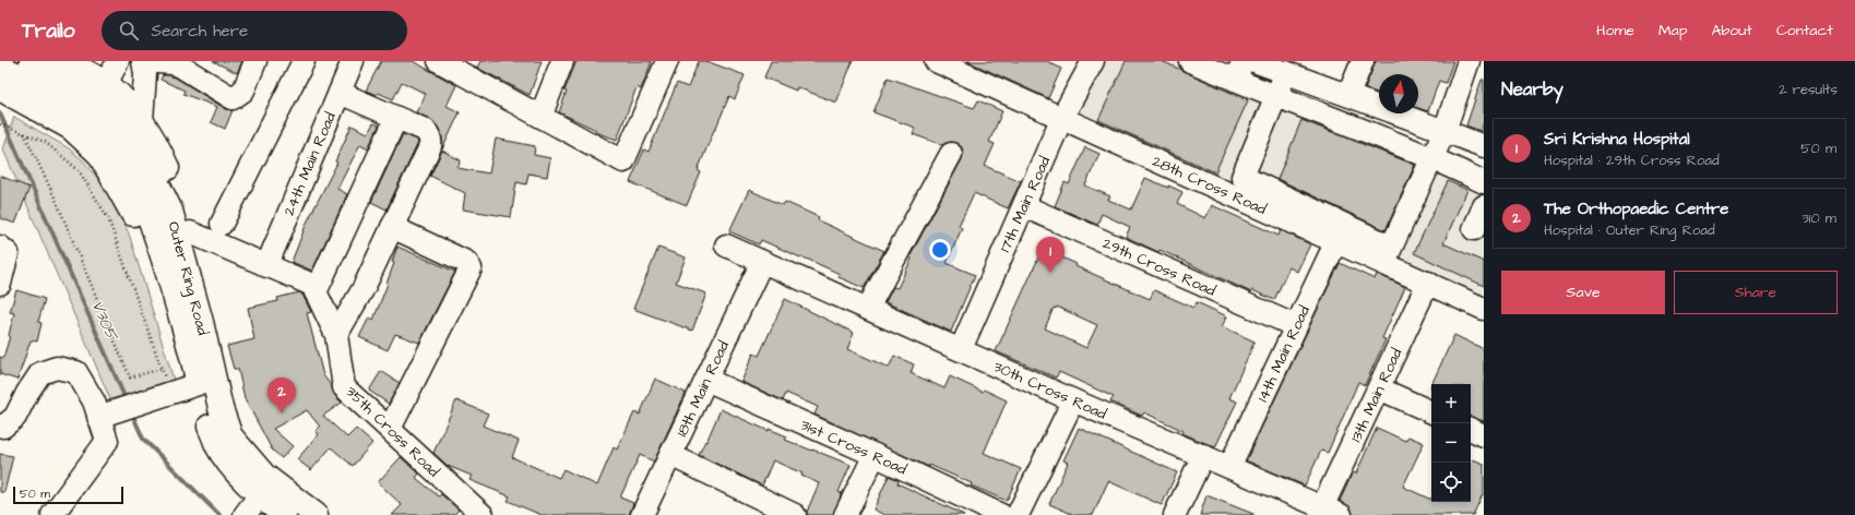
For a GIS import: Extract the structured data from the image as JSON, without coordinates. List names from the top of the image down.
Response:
{
  "streets": {
    "highway": ["Outer Ring Road"],
    "street": [
      "24th Main Road",
      "28th Cross Road",
      "17th Main Road",
      "29th Cross Road",
      "14th Main Road",
      "18th Main Road",
      "30th Cross Road",
      "13th Main Road",
      "35th Cross Road",
      "31st Cross Road"
    ]
  },
  "crossings": [
    ["24th Main Road", "35th Cross Road"],
    ["28th Cross Road", "17th Main Road"],
    ["28th Cross Road", "14th Main Road"],
    ["28th Cross Road", "13th Main Road"],
    ["17th Main Road", "29th Cross Road"],
    ["17th Main Road", "30th Cross Road"],
    ["29th Cross Road", "14th Main Road"],
    ["14th Main Road", "30th Cross Road"],
    ["18th Main Road", "30th Cross Road"],
    ["18th Main Road", "31st Cross Road"],
    ["30th Cross Road", "13th Main Road"]
  ],
  "water": ["V305"],
  "scale_bar": "50 m",
  "north": "top",
  "page": {
    "header": "Trailo",
    "search": "Search here",
    "nav": [
      "Home",
      "Map",
      "About",
      "Contact"
    ],
    "heading": ["Nearby", "2 results"],
    "list": [
      {
        "mark": "1",
        "name": "Sri Krishna Hospital",
        "note": "Hospital · 29th Cross Road",
        "value": "50 m"
      },
      {
        "mark": "2",
        "name": "The Orthopaedic Centre",
        "note": "Hospital · Outer Ring Road",
        "value": "310 m"
      }
    ],
    "pins": ["1", "2"],
    "buttons": ["Save", "Share"],
    "map_buttons": ["+", "−"],
    "scale": "50 m"
  }
}
